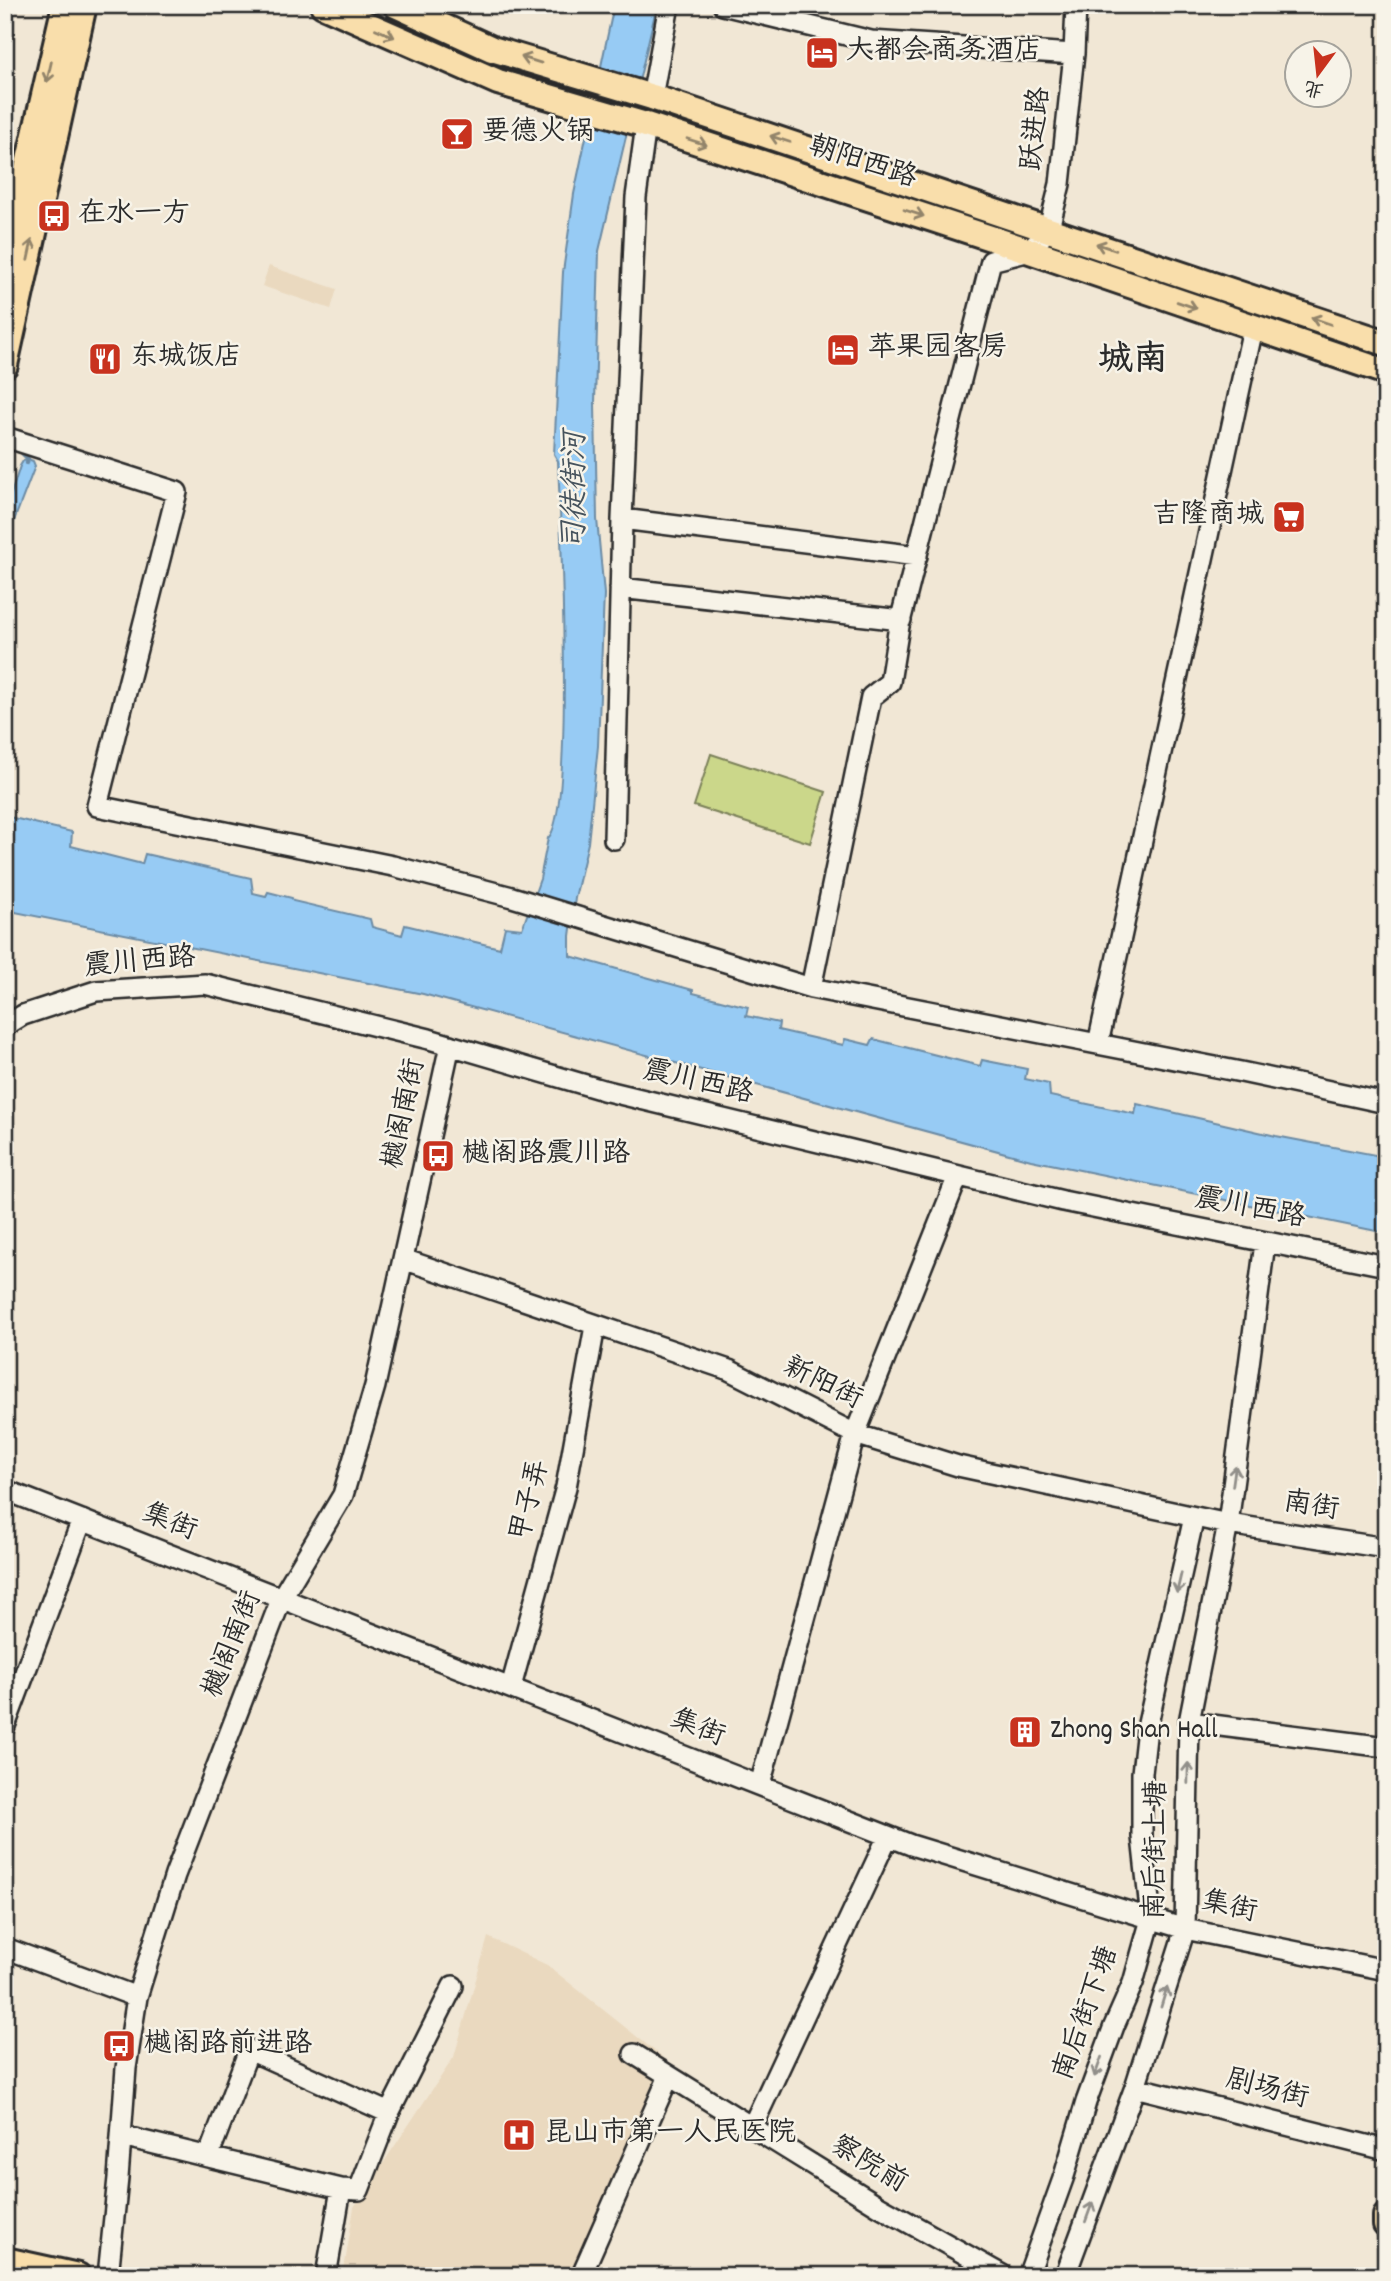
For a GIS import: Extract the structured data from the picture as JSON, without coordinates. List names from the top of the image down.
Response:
{
  "streets": {
    "main road": ["朝阳西路"],
    "street": [
      "跃进路",
      "震川西路",
      "樾阁南街",
      "新阳街",
      "甲子弄",
      "南街",
      "集街",
      "南后街上塘",
      "南后街下塘",
      "剧场街",
      "察院前"
    ]
  },
  "crossings": [
    ["跃进路", "朝阳西路"],
    ["震川西路", "樾阁南街"],
    ["震川西路", "南后街上塘"],
    ["樾阁南街", "新阳街"],
    ["樾阁南街", "集街"],
    ["新阳街", "甲子弄"],
    ["新阳街", "南街"],
    ["新阳街", "南后街上塘"],
    ["新阳街", "南后街下塘"],
    ["甲子弄", "集街"],
    ["南街", "南后街上塘"],
    ["集街", "南后街上塘"],
    ["集街", "南后街下塘"],
    ["南后街上塘", "剧场街"]
  ],
  "one_way": ["南后街上塘", "南后街下塘"],
  "districts": ["城南"],
  "water": ["司徒街河"],
  "places": {
    "hotel": ["大都会商务酒店", "苹果园客房"],
    "bar": ["要德火锅"],
    "bus stop": ["在水一方", "樾阁路震川路", "樾阁路前进路"],
    "restaurant": ["东城饭店"],
    "supermarket": ["吉隆商城"],
    "building": ["Zhong Shan Hall"],
    "hospital": ["昆山市第一人民医院"]
  },
  "north": "bottom"
}
